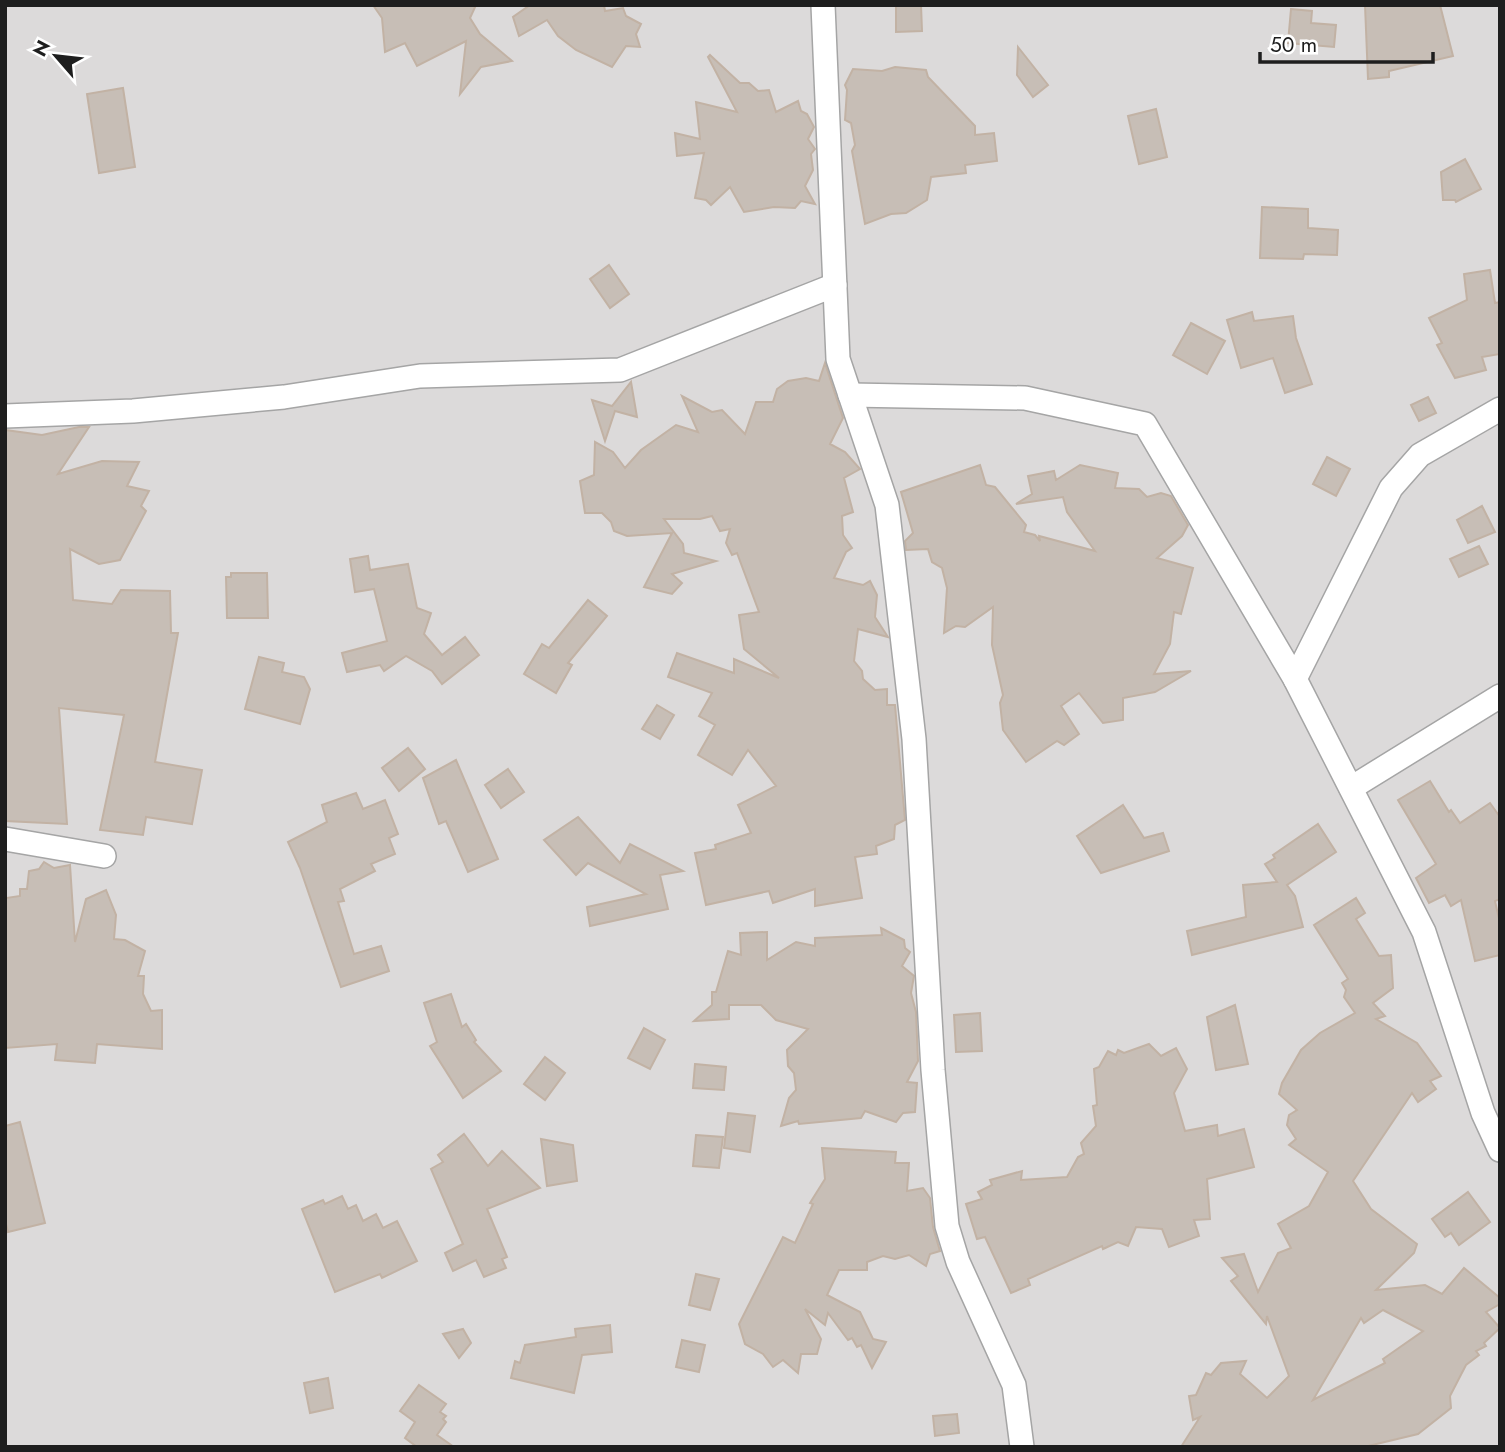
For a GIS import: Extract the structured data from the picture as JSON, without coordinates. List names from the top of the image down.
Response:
{
  "scale_bar": "50 m",
  "north": "top left"
}
